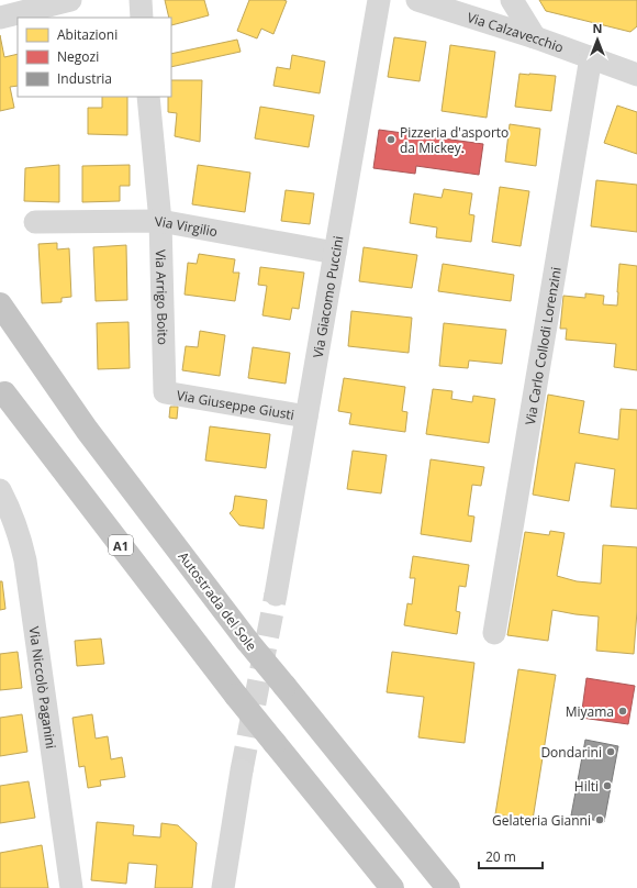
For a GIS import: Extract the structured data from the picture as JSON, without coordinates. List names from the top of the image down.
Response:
{
  "streets": {
    "highway": ["A1", "Autostrada del Sole"],
    "street": [
      "Via Calzavecchio",
      "Via Virgilio",
      "Via Arrigo Boito",
      "Via Giacomo Puccini",
      "Via Carlo Collodi Lorenzini",
      "Via Giuseppe Giusti",
      "Via Niccolò Paganini"
    ]
  },
  "crossings": [
    ["Via Calzavecchio", "Via Carlo Collodi Lorenzini"],
    ["Via Virgilio", "Via Arrigo Boito"],
    ["Via Virgilio", "Via Giacomo Puccini"],
    ["Via Arrigo Boito", "Via Giuseppe Giusti"],
    ["Via Giacomo Puccini", "Via Giuseppe Giusti"]
  ],
  "places": [
    "Pizzeria d'asporto da Mickey.",
    "Miyama",
    "Dondarini",
    "Hilti",
    "Gelateria Gianni"
  ],
  "legend": ["Abitazioni", "Negozi", "Industria"],
  "scale_bar": "20 m",
  "north": "top"
}
